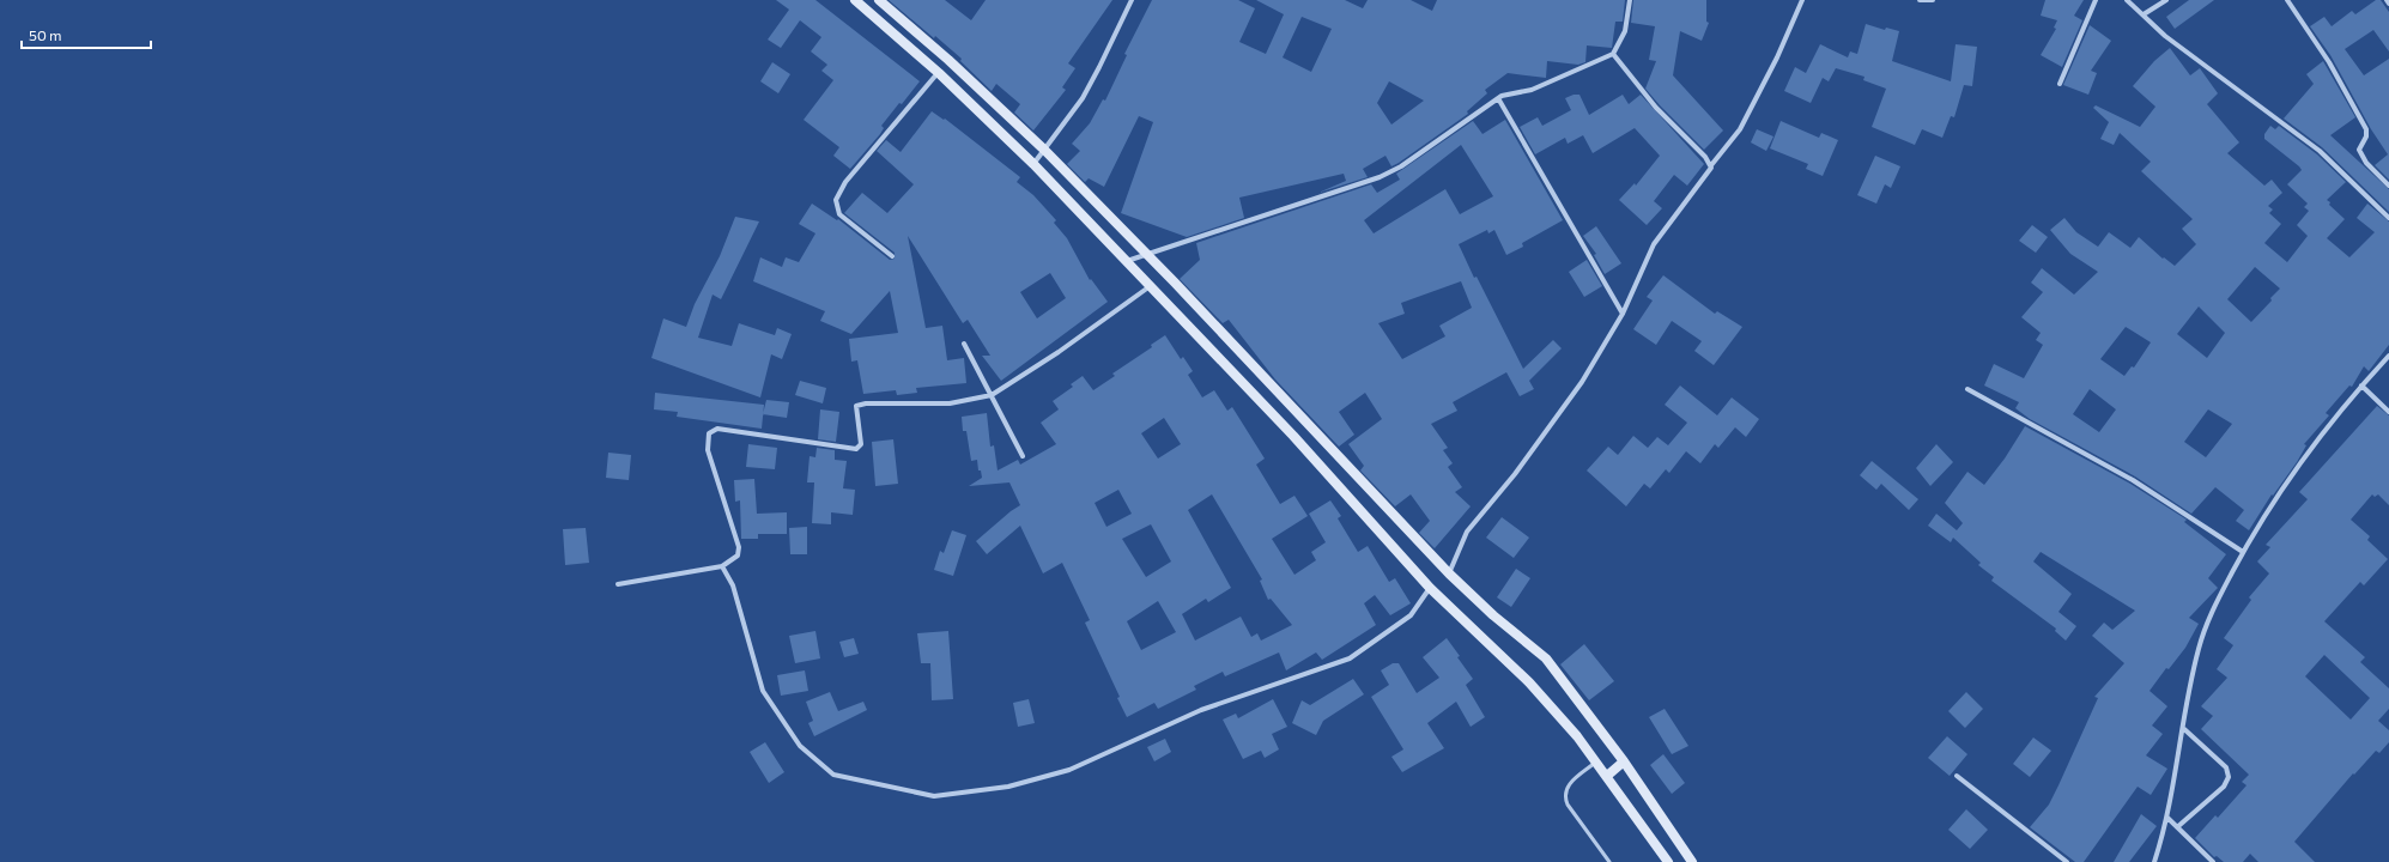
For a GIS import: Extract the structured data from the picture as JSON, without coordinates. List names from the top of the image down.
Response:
{
  "scale_bar": "50 m"
}
